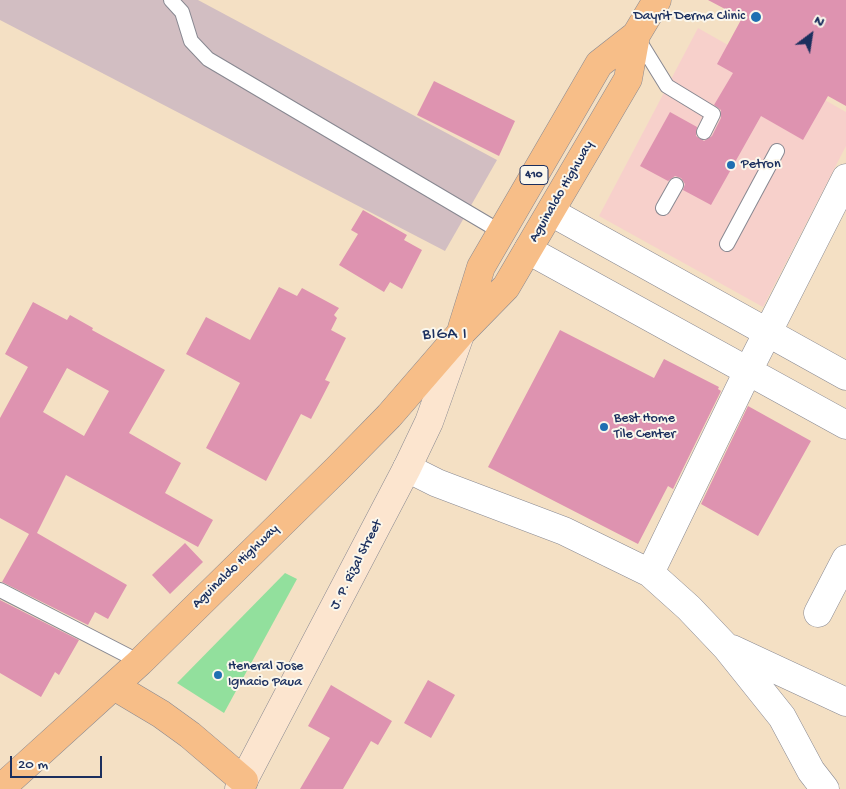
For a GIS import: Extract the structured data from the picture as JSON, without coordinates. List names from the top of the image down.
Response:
{
  "streets": {
    "main road": ["410", "Aguinaldo Highway", "J. P. Rizal Street"]
  },
  "crossings": [
    ["Aguinaldo Highway", "J. P. Rizal Street"]
  ],
  "districts": ["BIGA I"],
  "places": [
    "Dayrit Derma Clinic",
    "Petron",
    "Best Home Tile Center",
    "Heneral Jose Ignacio Paua"
  ],
  "scale_bar": "20 m",
  "north": "top right"
}
